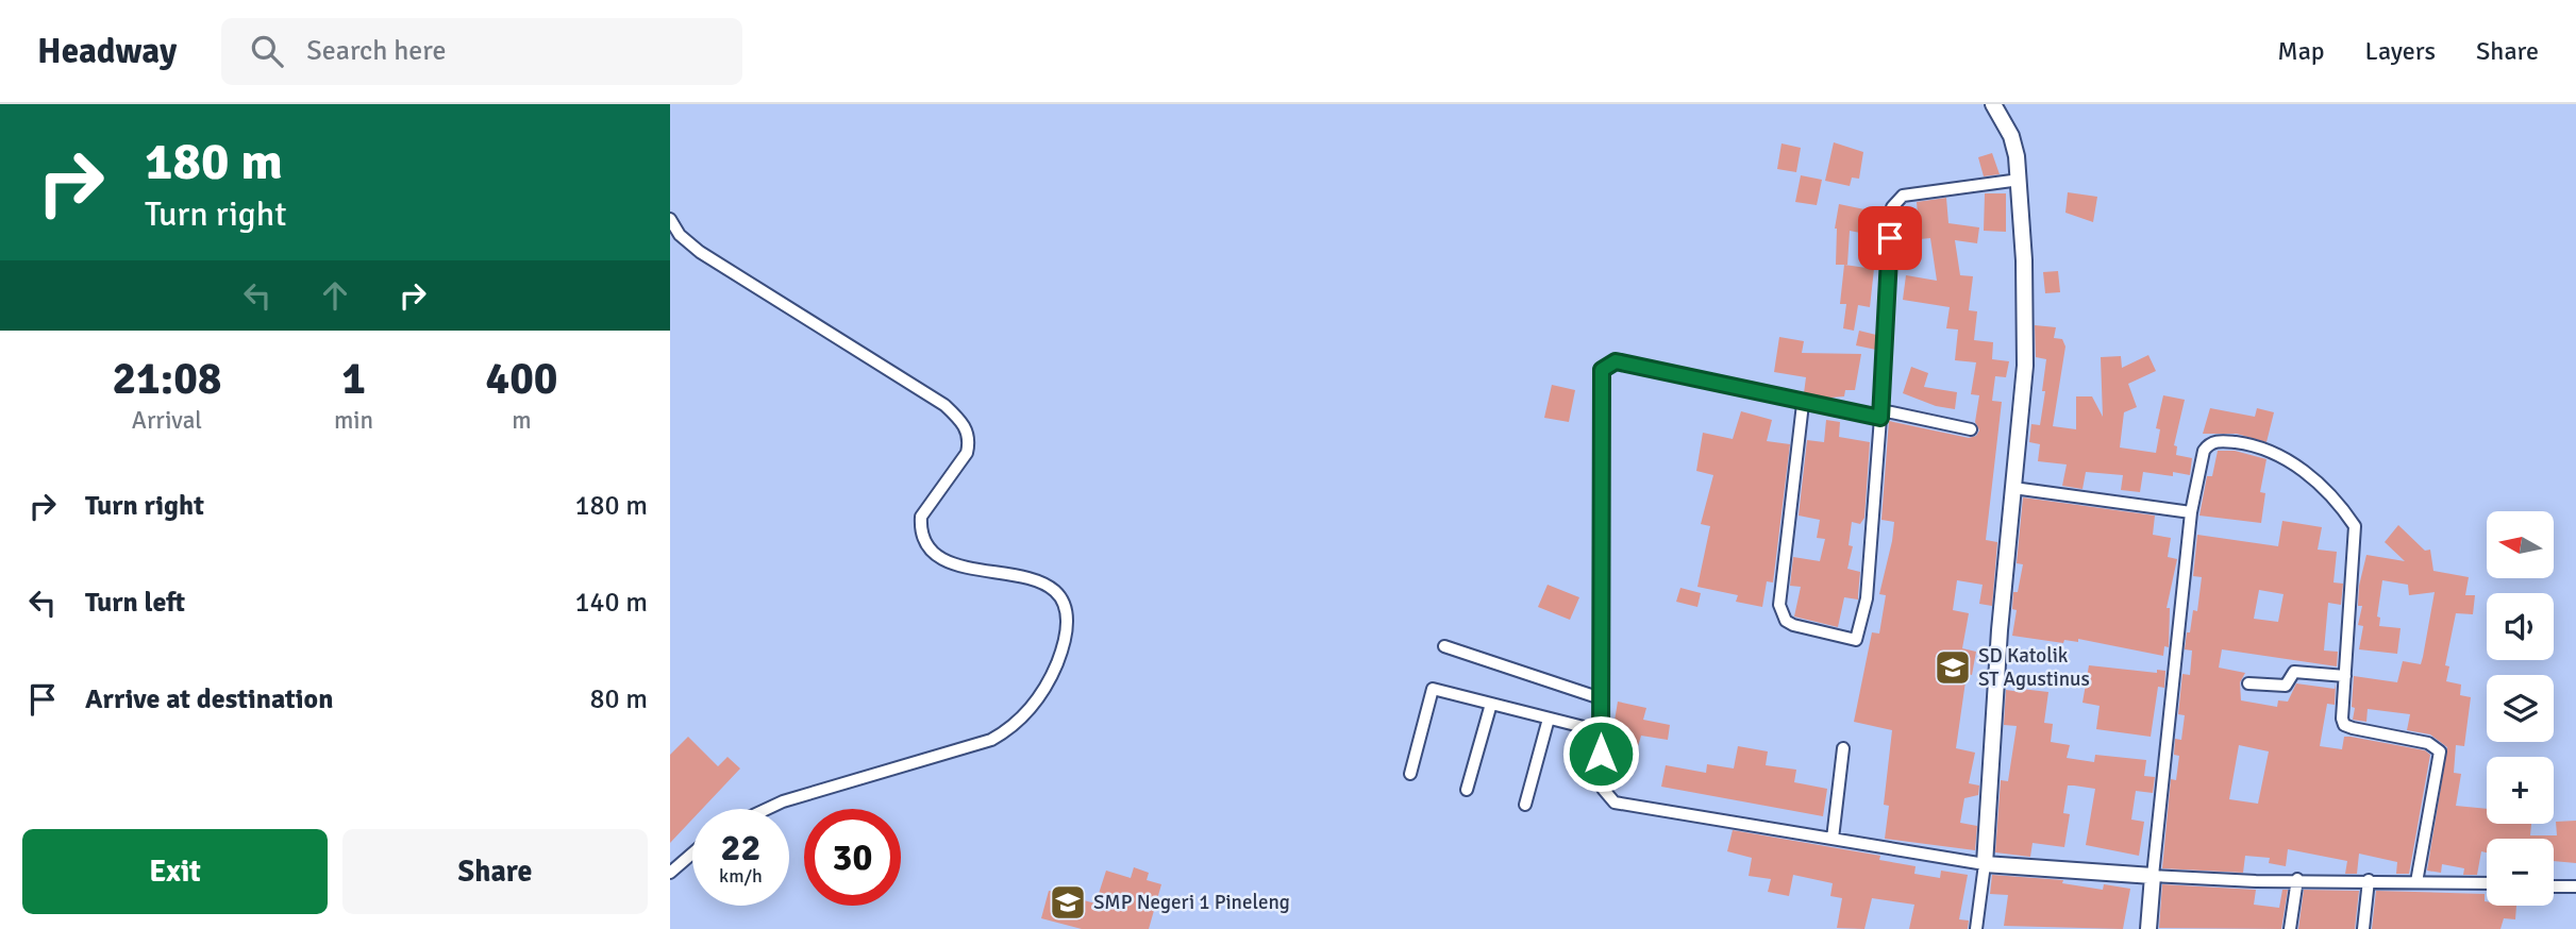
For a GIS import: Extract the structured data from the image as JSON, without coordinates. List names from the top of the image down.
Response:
{
  "places": {
    "school or university": ["SD Katolik ST Agustinus", "SMP Negeri 1 Pineleng"]
  },
  "north": "left",
  "page": {
    "header": "Headway",
    "search": "Search here",
    "nav": ["Map", "Layers", "Share"],
    "turn": ["180 m", "Turn right"],
    "eta": [
      "21:08",
      "Arrival",
      "1",
      "min",
      "400",
      "m"
    ],
    "list": [
      {
        "name": "Turn right",
        "value": "180 m"
      },
      {
        "name": "Turn left",
        "value": "140 m"
      },
      {
        "name": "Arrive at destination",
        "value": "80 m"
      }
    ],
    "map_buttons": ["+", "−"],
    "speed": "22 km/h",
    "limit": "30",
    "buttons": ["Exit", "Share"]
  }
}
